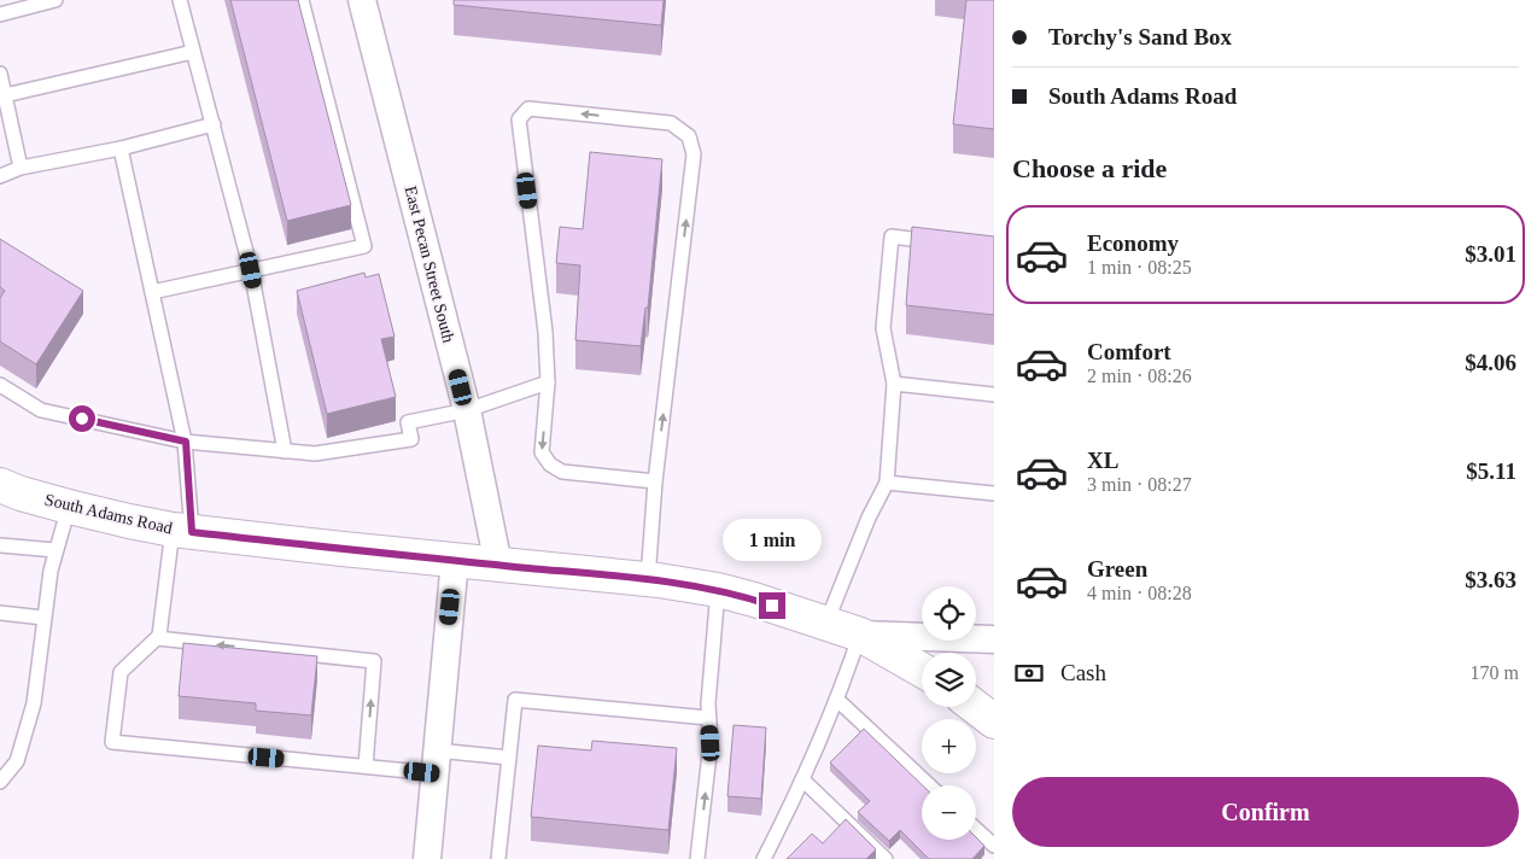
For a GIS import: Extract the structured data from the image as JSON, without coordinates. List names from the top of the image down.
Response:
{
  "streets": {
    "main road": ["South Adams Road"],
    "street": ["East Pecan Street South"]
  },
  "crossings": [
    ["East Pecan Street South", "South Adams Road"]
  ],
  "page": {
    "banner": ["Torchy's Sand Box", "South Adams Road"],
    "heading": "Choose a ride",
    "list": [
      {
        "name": "Economy",
        "note": "1 min · 08:25",
        "value": "$3.01"
      },
      {
        "name": "Comfort",
        "note": "2 min · 08:26",
        "value": "$4.06"
      },
      {
        "name": "XL",
        "note": "3 min · 08:27",
        "value": "$5.11"
      },
      {
        "name": "Green",
        "note": "4 min · 08:28",
        "value": "$3.63"
      }
    ],
    "bubble": "1 min",
    "map_buttons": ["+", "−"],
    "pay": ["Cash", "170 m"],
    "buttons": "Confirm"
  }
}
